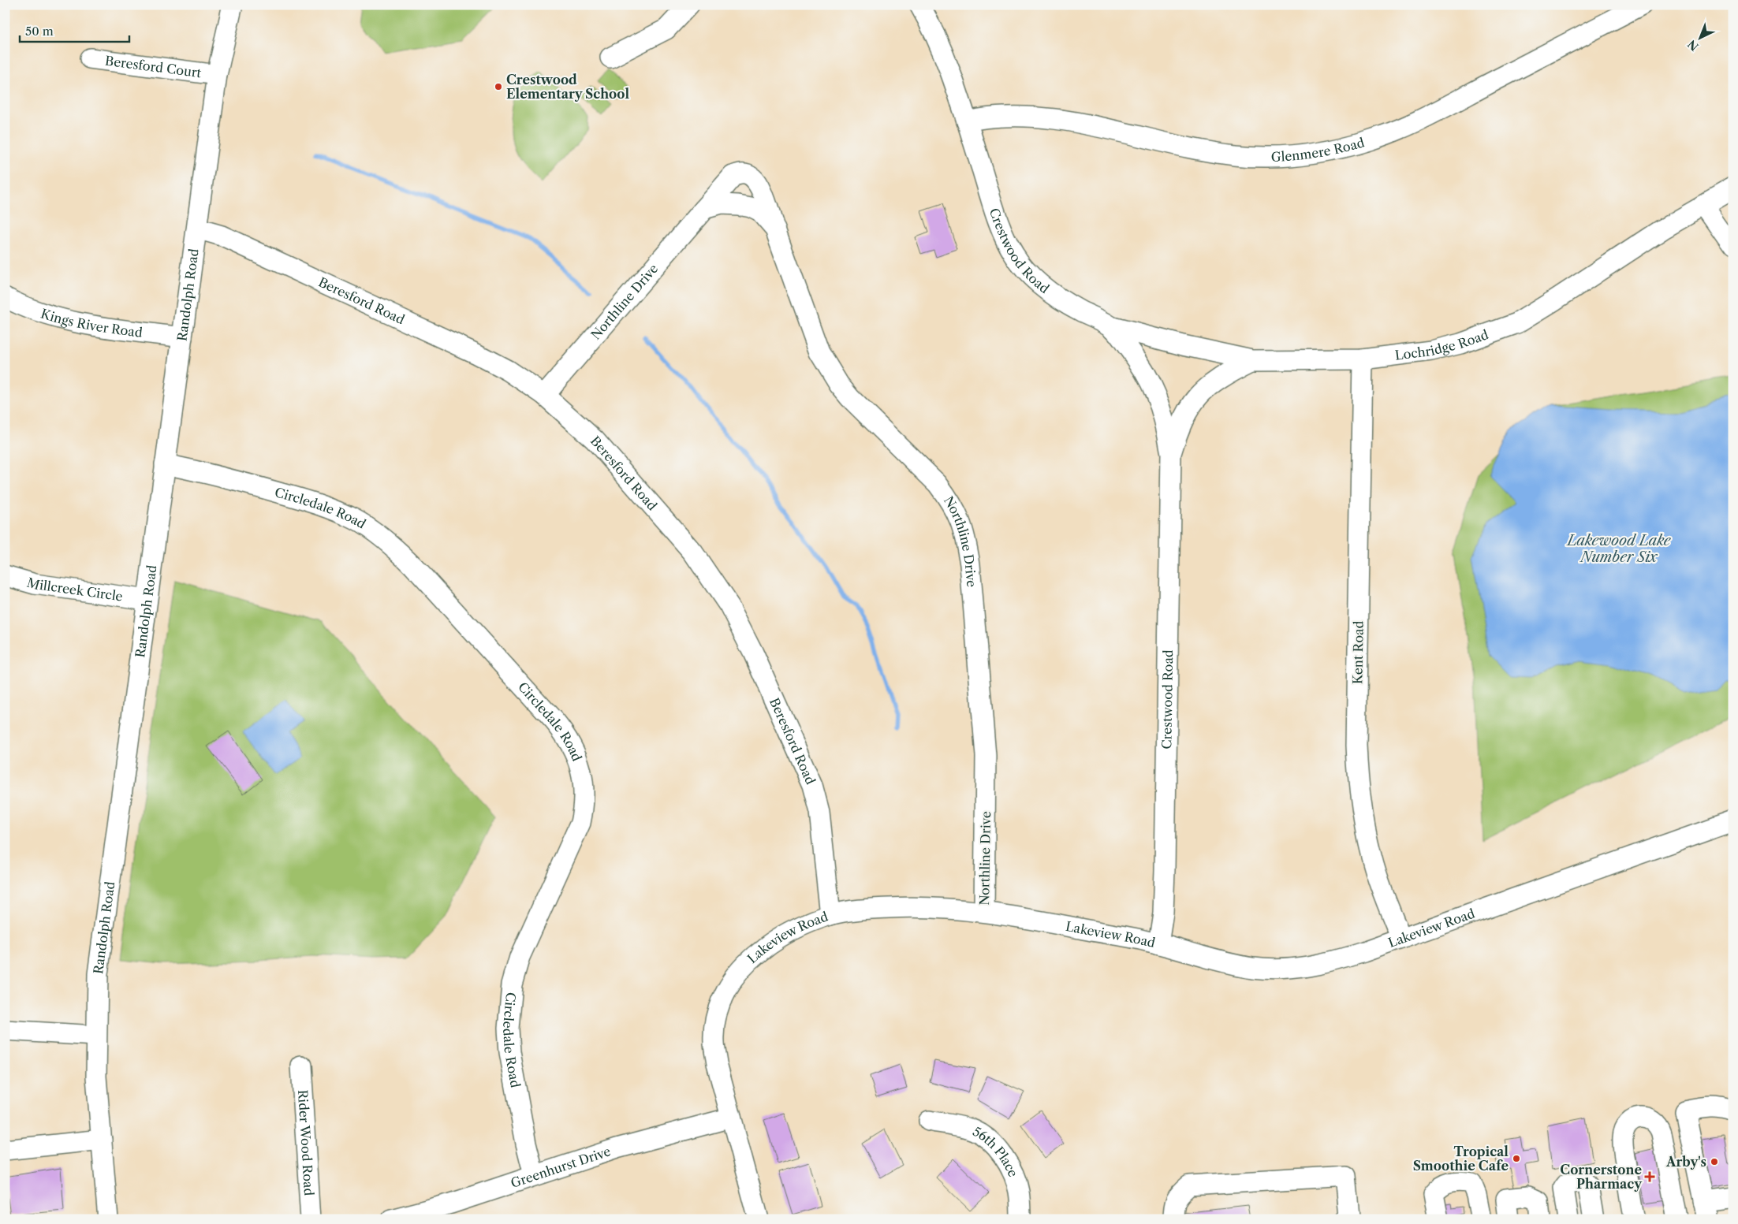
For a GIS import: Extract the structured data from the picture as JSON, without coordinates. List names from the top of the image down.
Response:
{
  "streets": {
    "street": [
      "Beresford Court",
      "Glenmere Road",
      "Crestwood Road",
      "Randolph Road",
      "Beresford Road",
      "Northline Drive",
      "Kings River Road",
      "Lochridge Road",
      "Circledale Road",
      "Millcreek Circle",
      "Kent Road",
      "Lakeview Road",
      "Rider Wood Road",
      "56th Place",
      "Greenhurst Drive"
    ]
  },
  "crossings": [
    ["Beresford Court", "Randolph Road"],
    ["Glenmere Road", "Crestwood Road"],
    ["Crestwood Road", "Lochridge Road"],
    ["Crestwood Road", "Lakeview Road"],
    ["Randolph Road", "Beresford Road"],
    ["Randolph Road", "Kings River Road"],
    ["Randolph Road", "Circledale Road"],
    ["Randolph Road", "Millcreek Circle"],
    ["Beresford Road", "Northline Drive"],
    ["Beresford Road", "Lakeview Road"],
    ["Northline Drive", "Lakeview Road"],
    ["Lochridge Road", "Kent Road"],
    ["Circledale Road", "Greenhurst Drive"],
    ["Kent Road", "Lakeview Road"],
    ["Lakeview Road", "Greenhurst Drive"]
  ],
  "water": ["Lakewood Lake Number Six"],
  "places": {
    "other": ["Crestwood Elementary School", "Tropical Smoothie Cafe", "Arby's"],
    "health": ["Cornerstone Pharmacy"]
  },
  "scale_bar": "50 m",
  "north": "bottom left"
}
